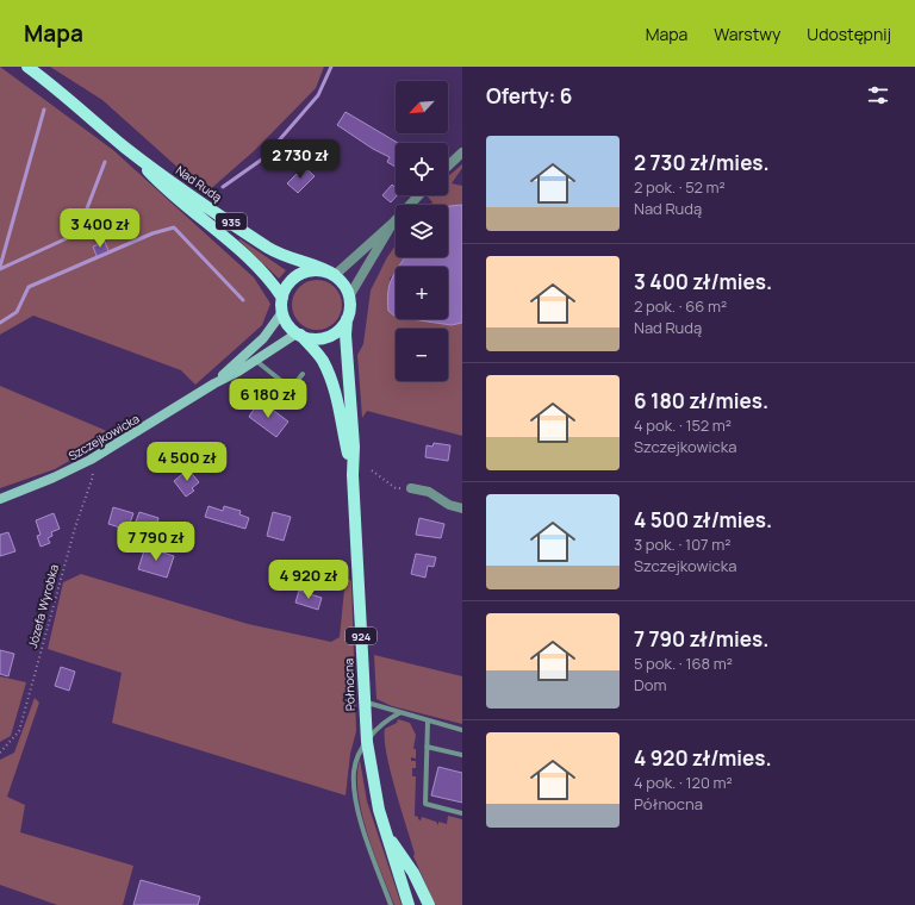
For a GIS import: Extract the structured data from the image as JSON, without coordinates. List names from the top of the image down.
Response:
{
  "streets": {
    "main road": [
      "Nad Rudą",
      "935",
      "Szczejkowicka",
      "924",
      "Północna"
    ],
    "path": ["Józefa Wyrobka"]
  },
  "crossings": [
    ["Nad Rudą", "Szczejkowicka"],
    ["Nad Rudą", "924"],
    ["Nad Rudą", "Północna"],
    ["Szczejkowicka", "Józefa Wyrobka"],
    ["Szczejkowicka", "924"],
    ["Szczejkowicka", "Północna"],
    ["924", "Północna"]
  ],
  "north": "bottom left",
  "page": {
    "header": "Mapa",
    "nav": ["Mapa", "Warstwy", "Udostępnij"],
    "heading": "Oferty: 6",
    "map_buttons": ["+", "−"],
    "list": [
      {
        "name": "2 730 zł/mies.",
        "note": "2 pok. · 52 m² · Nad Rudą"
      },
      {
        "name": "3 400 zł/mies.",
        "note": "2 pok. · 66 m² · Nad Rudą"
      },
      {
        "name": "6 180 zł/mies.",
        "note": "4 pok. · 152 m² · Szczejkowicka"
      },
      {
        "name": "4 500 zł/mies.",
        "note": "3 pok. · 107 m² · Szczejkowicka"
      },
      {
        "name": "7 790 zł/mies.",
        "note": "5 pok. · 168 m² · Dom"
      },
      {
        "name": "4 920 zł/mies.",
        "note": "4 pok. · 120 m² · Północna"
      }
    ],
    "price": [
      "2 730 zł",
      "3 400 zł",
      "6 180 zł",
      "4 500 zł",
      "7 790 zł",
      "4 920 zł"
    ]
  }
}
